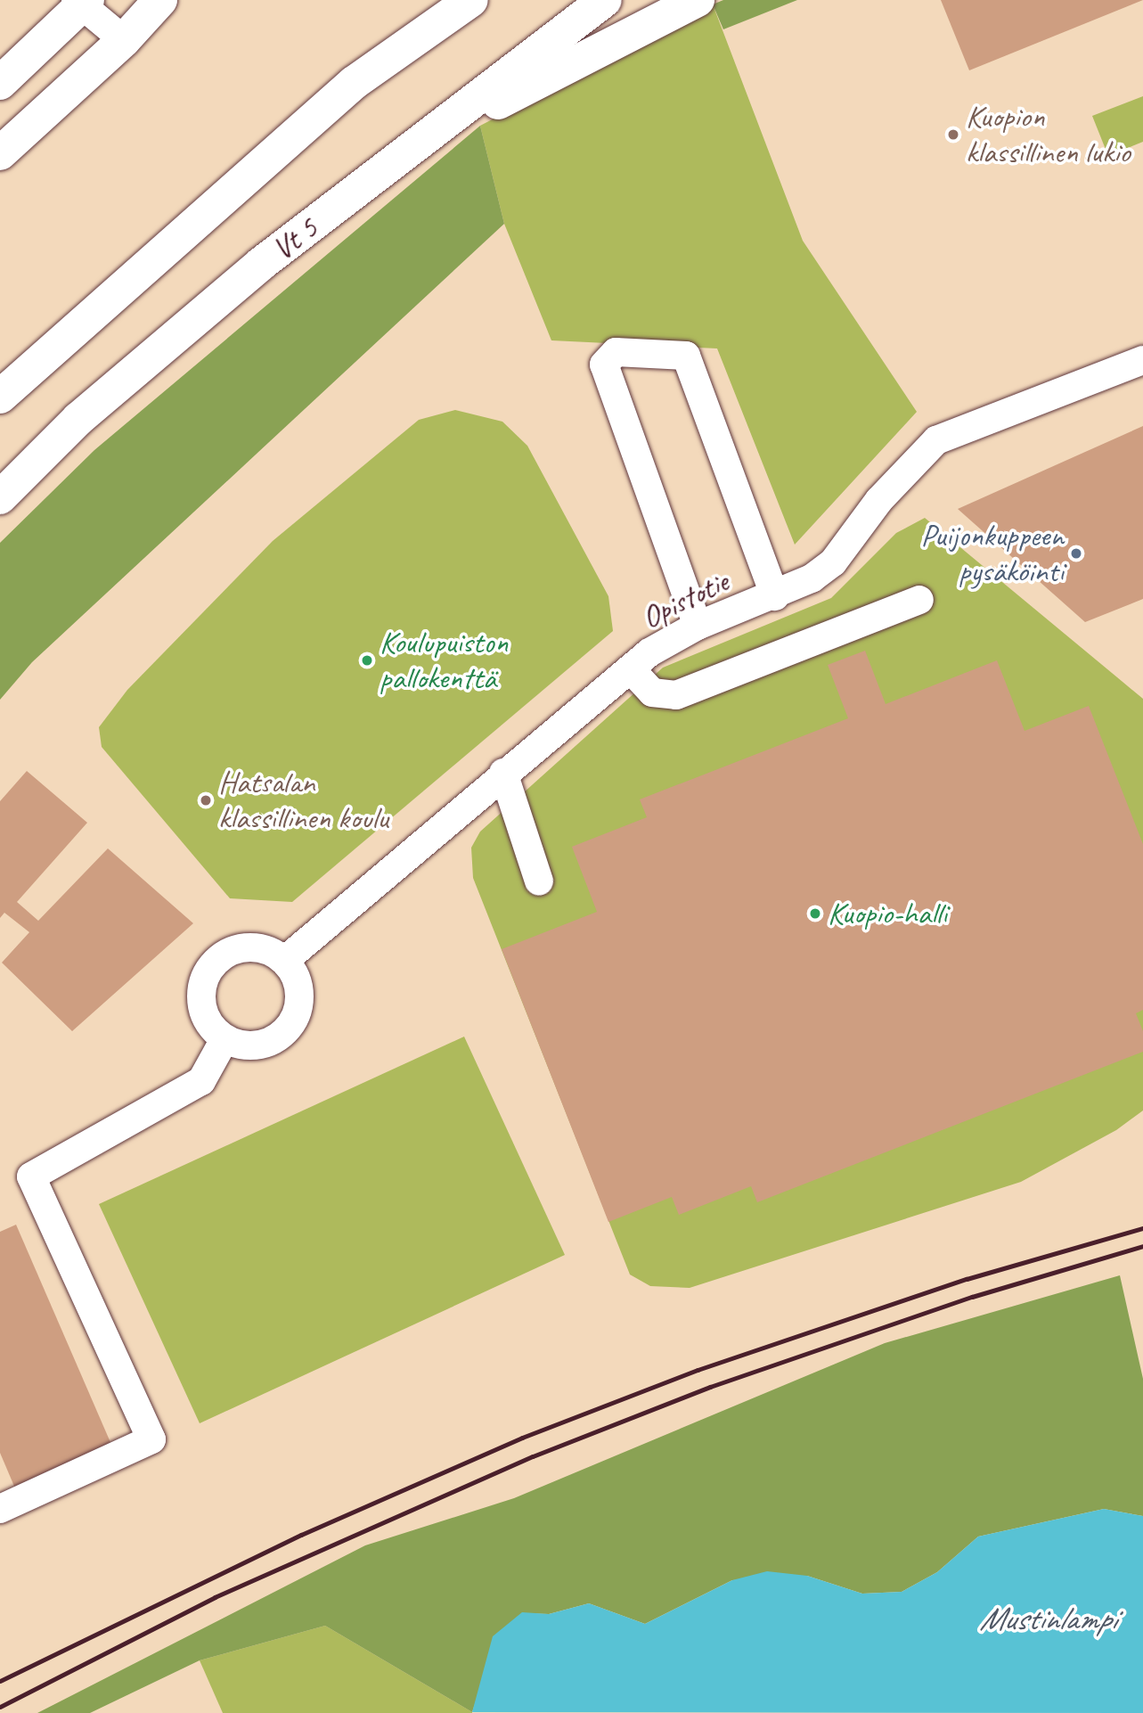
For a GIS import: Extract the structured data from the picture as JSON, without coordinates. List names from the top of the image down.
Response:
{
  "streets": {
    "main road": ["Vt 5"],
    "street": ["Opistotie"]
  },
  "water": ["Mustinlampi"],
  "places": [
    "Kuopion klassillinen lukio",
    "Puijonkuppeen pysäköinti",
    "Koulupuiston pallokenttä",
    "Hatsalan klassillinen koulu",
    "Kuopio-halli"
  ]
}
